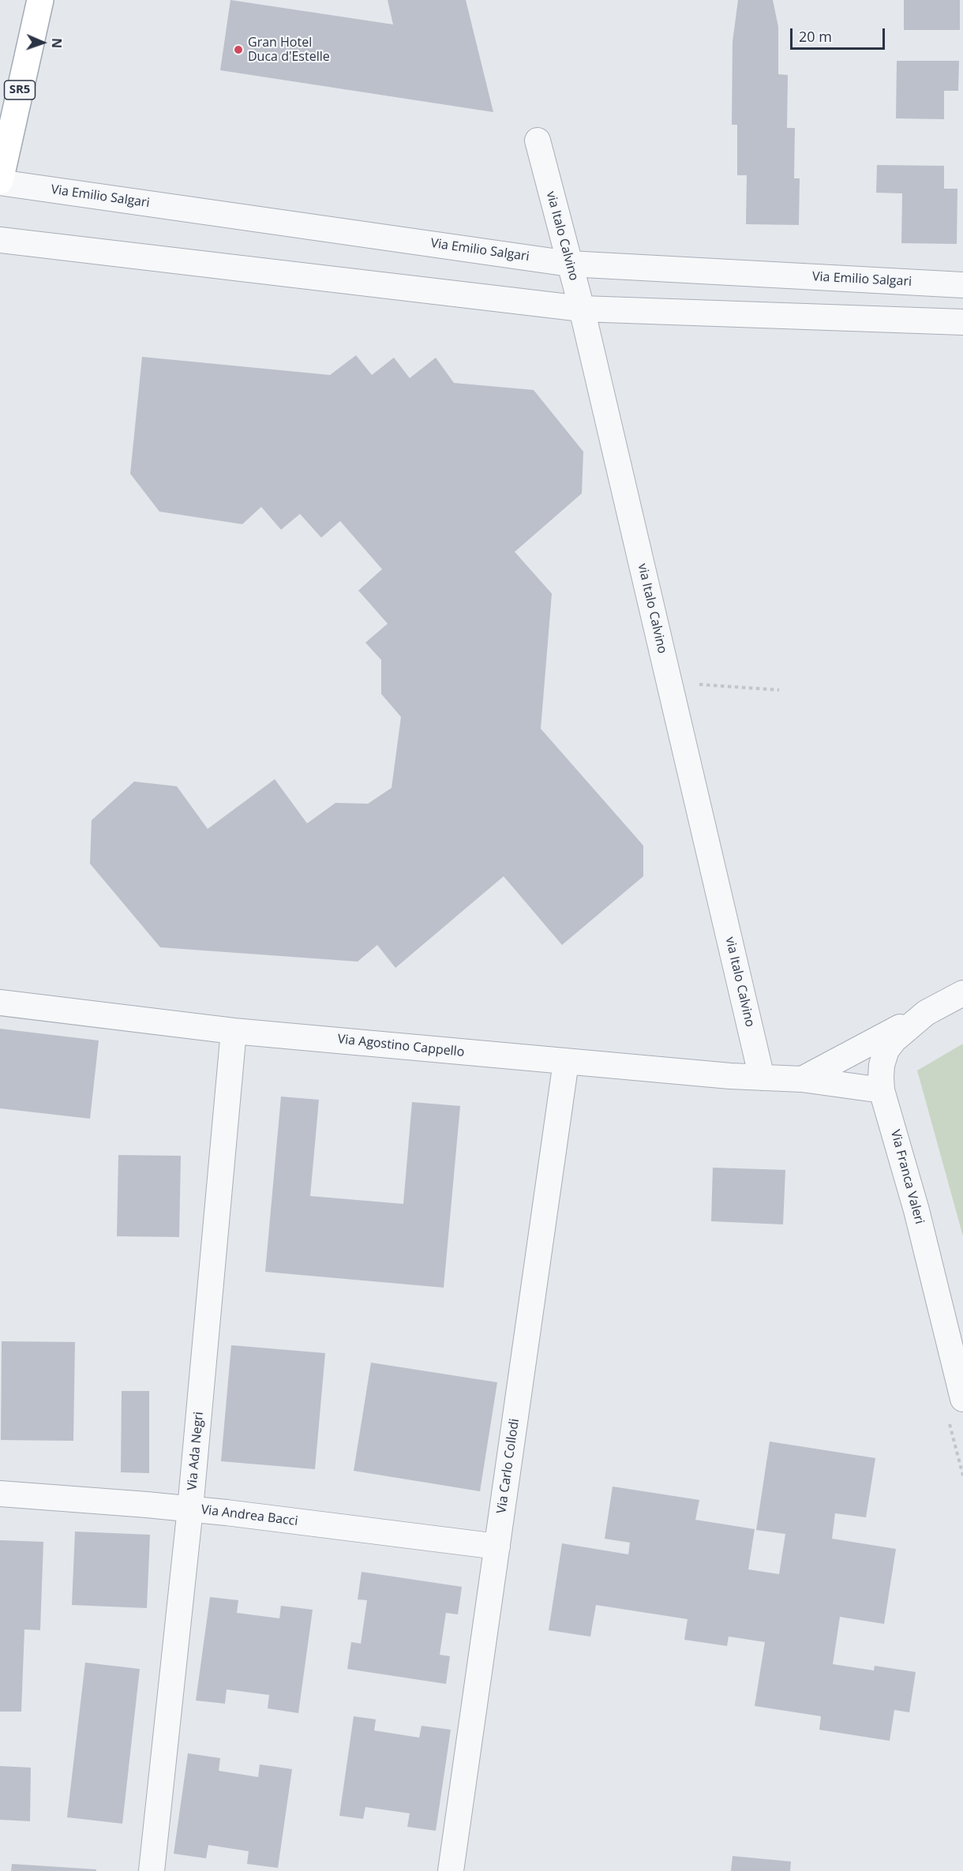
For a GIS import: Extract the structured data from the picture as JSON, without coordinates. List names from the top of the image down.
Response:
{
  "streets": {
    "main road": ["SR5"],
    "street": [
      "Via Emilio Salgari",
      "via Italo Calvino",
      "Via Agostino Cappello",
      "Via Franca Valeri",
      "Via Ada Negri",
      "Via Carlo Collodi",
      "Via Andrea Bacci"
    ]
  },
  "crossings": [
    ["SR5", "Via Emilio Salgari"],
    ["Via Emilio Salgari", "via Italo Calvino"],
    ["via Italo Calvino", "Via Agostino Cappello"],
    ["Via Agostino Cappello", "Via Franca Valeri"],
    ["Via Agostino Cappello", "Via Ada Negri"],
    ["Via Agostino Cappello", "Via Carlo Collodi"],
    ["Via Ada Negri", "Via Andrea Bacci"],
    ["Via Carlo Collodi", "Via Andrea Bacci"]
  ],
  "places": ["Gran Hotel Duca d'Estelle"],
  "scale_bar": "20 m",
  "north": "right"
}
